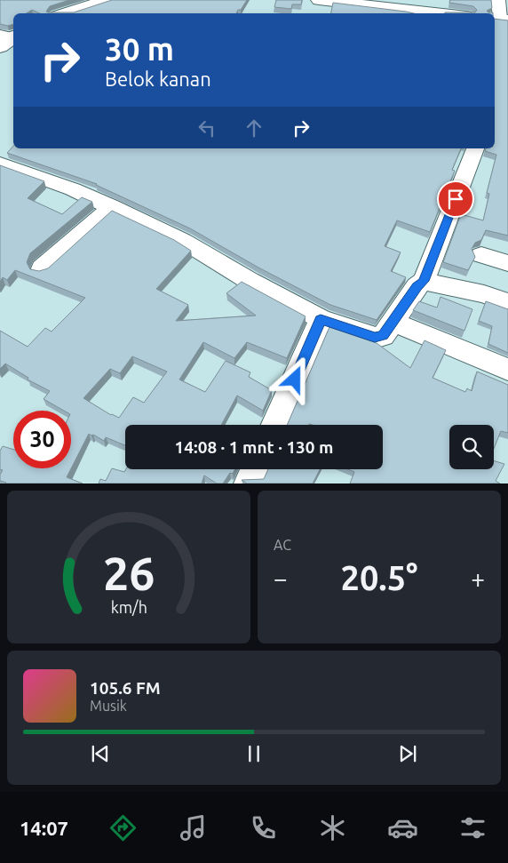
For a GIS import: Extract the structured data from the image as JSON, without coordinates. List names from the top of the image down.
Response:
{
  "page": {
    "turn": ["30 m", "Belok kanan"],
    "limit": "30",
    "trip": "14:08 · 1 mnt · 130 m",
    "tile": "AC",
    "heat": ["−", "20.5°", "+"],
    "song": ["105.6 FM", "Musik"],
    "tabs": "14:07",
    "gauge": ["26", "km/h"]
  }
}
